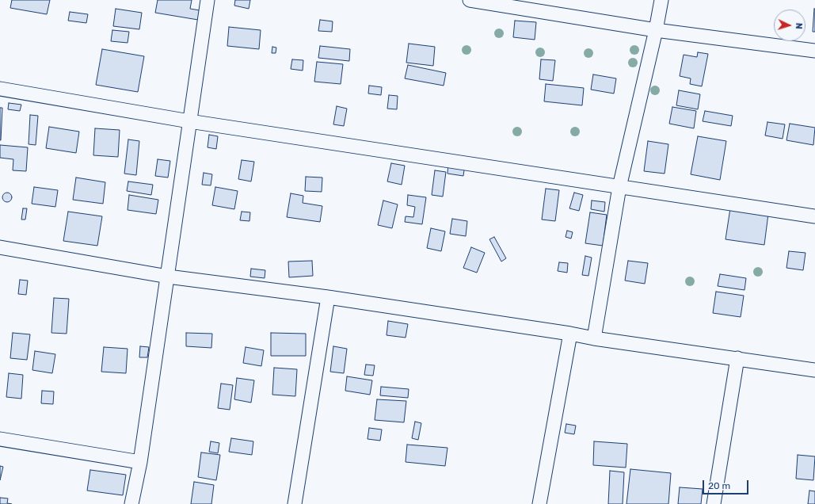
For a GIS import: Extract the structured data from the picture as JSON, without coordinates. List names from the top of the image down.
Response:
{
  "scale_bar": "20 m",
  "north": "right"
}
